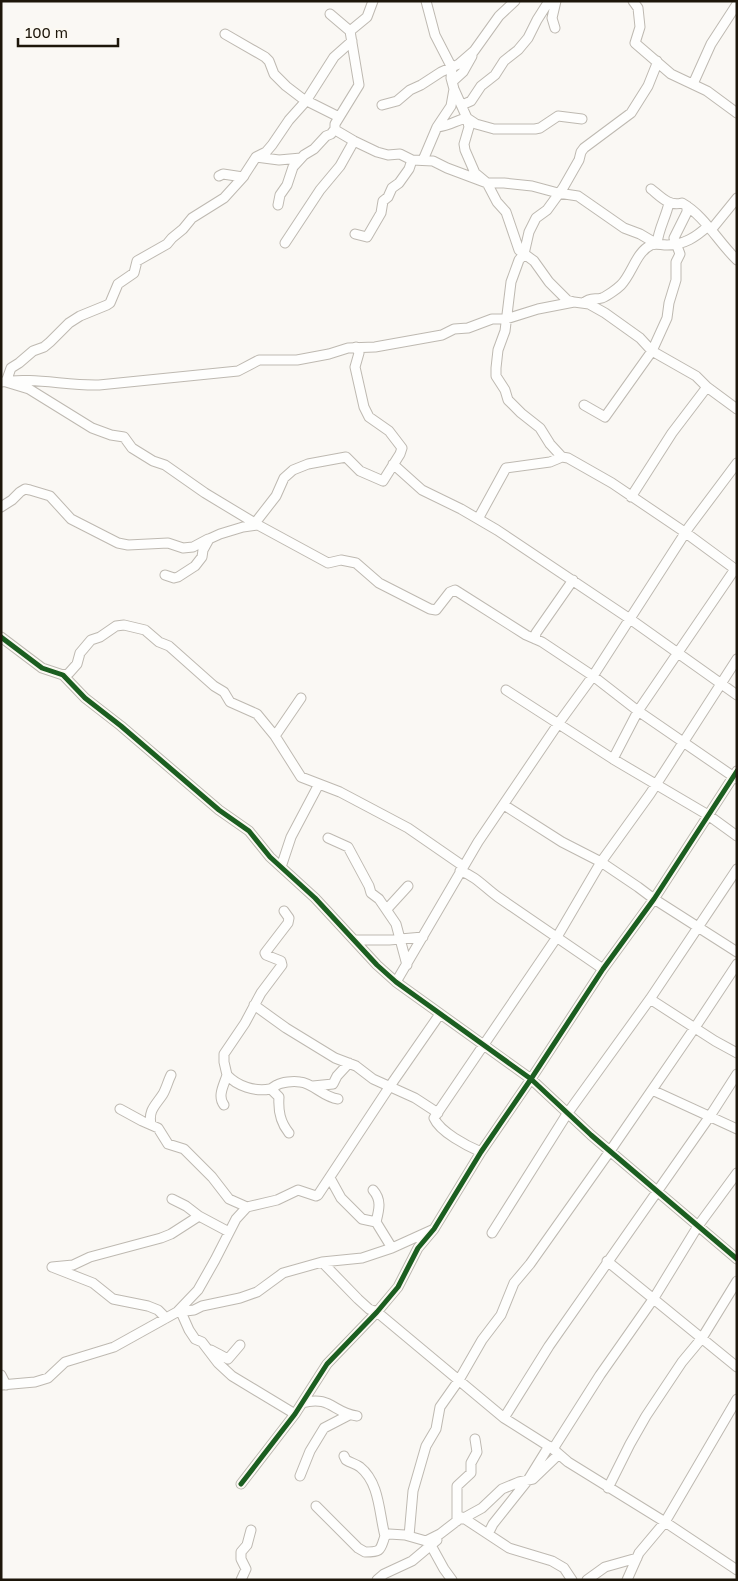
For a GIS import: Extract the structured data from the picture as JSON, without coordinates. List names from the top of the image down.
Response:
{
  "scale_bar": "100 m"
}
